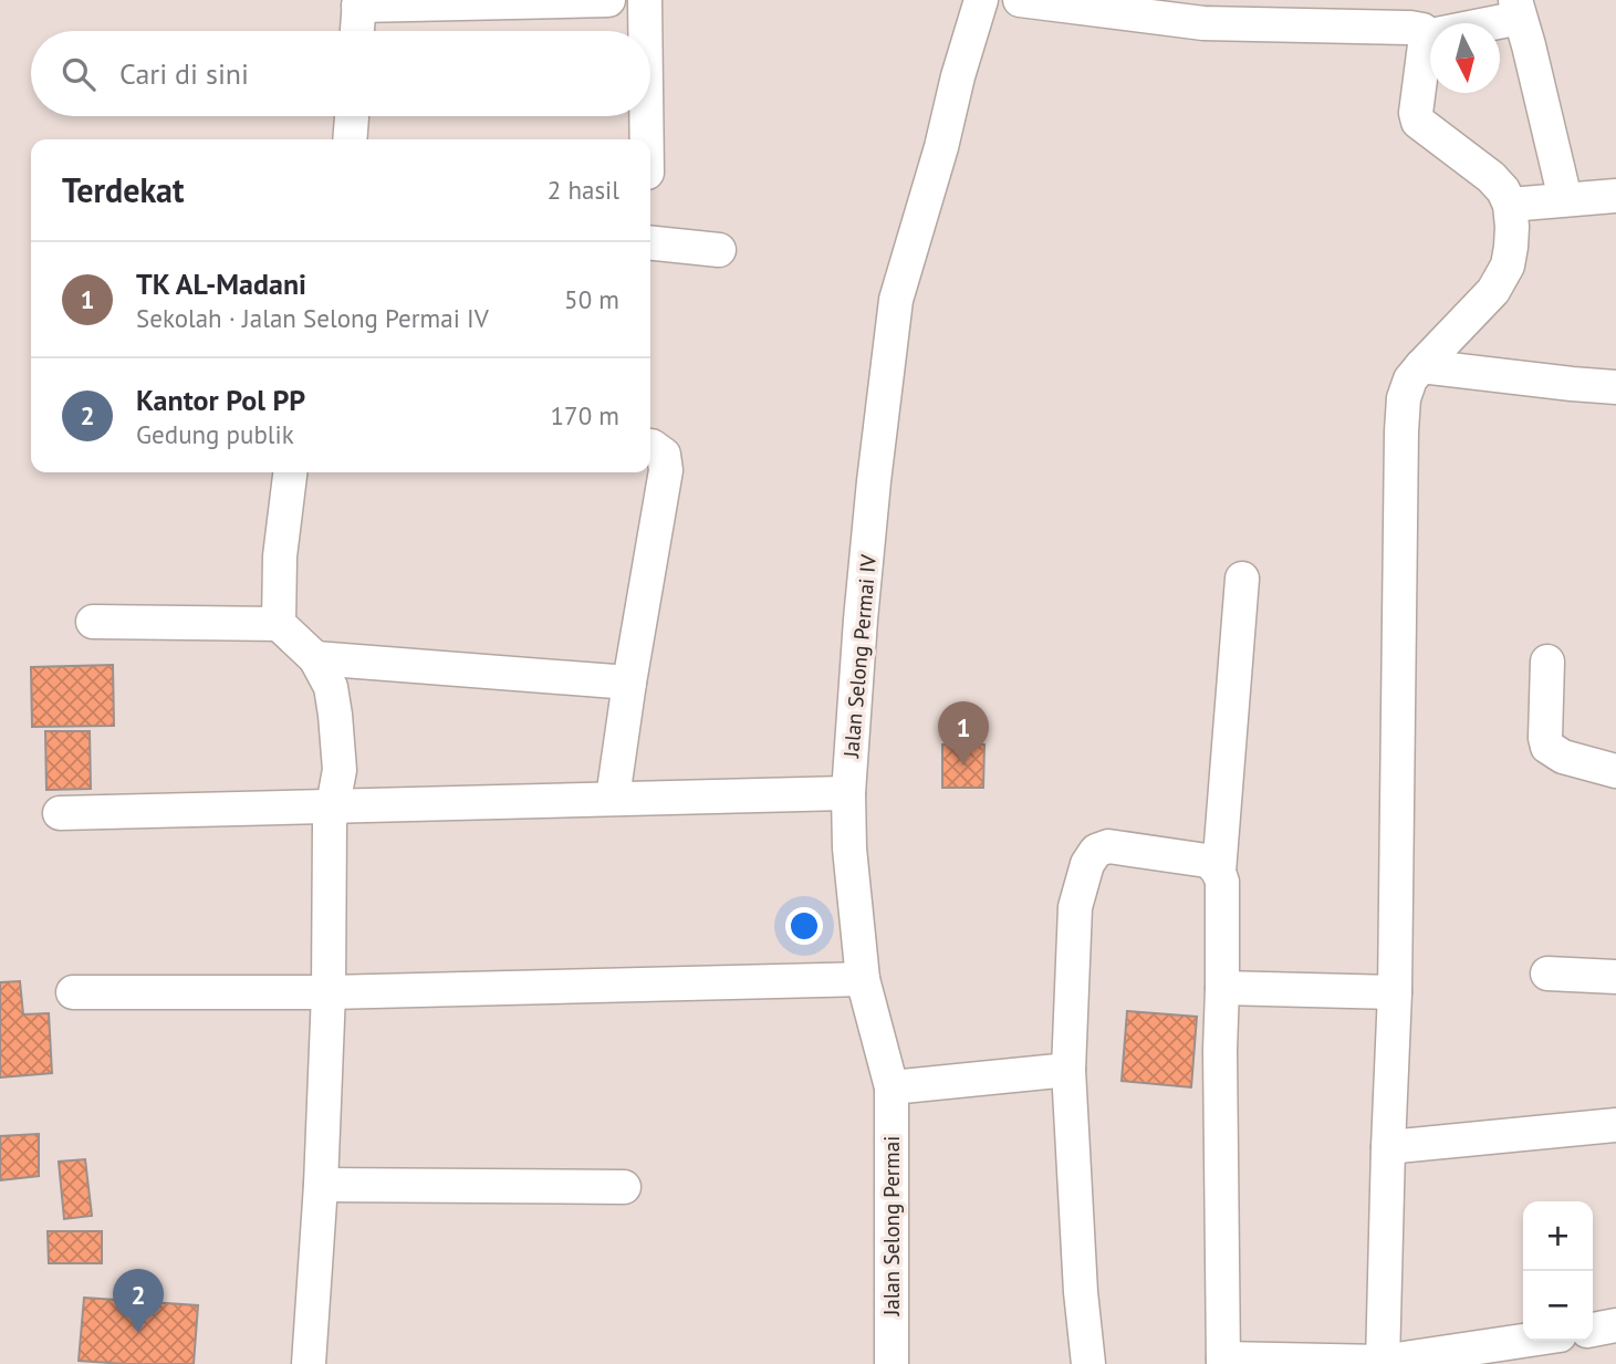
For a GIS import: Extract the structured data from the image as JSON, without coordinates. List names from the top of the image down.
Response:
{
  "streets": {
    "street": ["Jalan Selong Permai IV", "Jalan Selong Permai"]
  },
  "crossings": [
    ["Jalan Selong Permai IV", "Jalan Selong Permai"]
  ],
  "north": "bottom",
  "page": {
    "search": "Cari di sini",
    "heading": ["Terdekat", "2 hasil"],
    "list": [
      {
        "mark": "1",
        "name": "TK AL-Madani",
        "note": "Sekolah · Jalan Selong Permai IV",
        "value": "50 m"
      },
      {
        "mark": "2",
        "name": "Kantor Pol PP",
        "note": "Gedung publik",
        "value": "170 m"
      }
    ],
    "pins": ["1", "2"],
    "map_buttons": ["+", "−"]
  }
}
